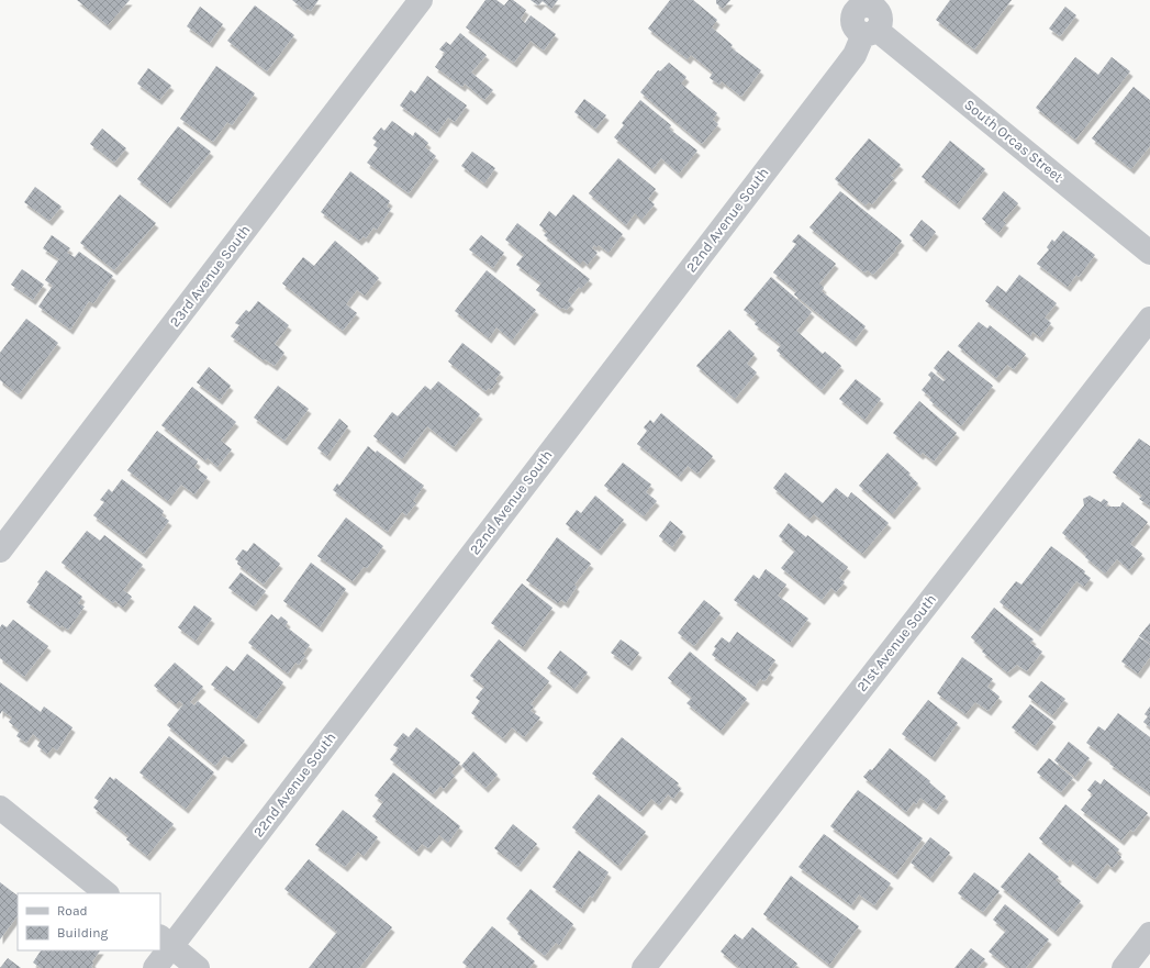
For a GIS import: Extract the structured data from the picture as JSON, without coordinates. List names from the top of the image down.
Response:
{
  "streets": {
    "street": [
      "South Orcas Street",
      "22nd Avenue South",
      "23rd Avenue South",
      "21st Avenue South"
    ]
  },
  "crossings": [
    ["South Orcas Street", "22nd Avenue South"]
  ],
  "legend": ["Road", "Building"]
}
